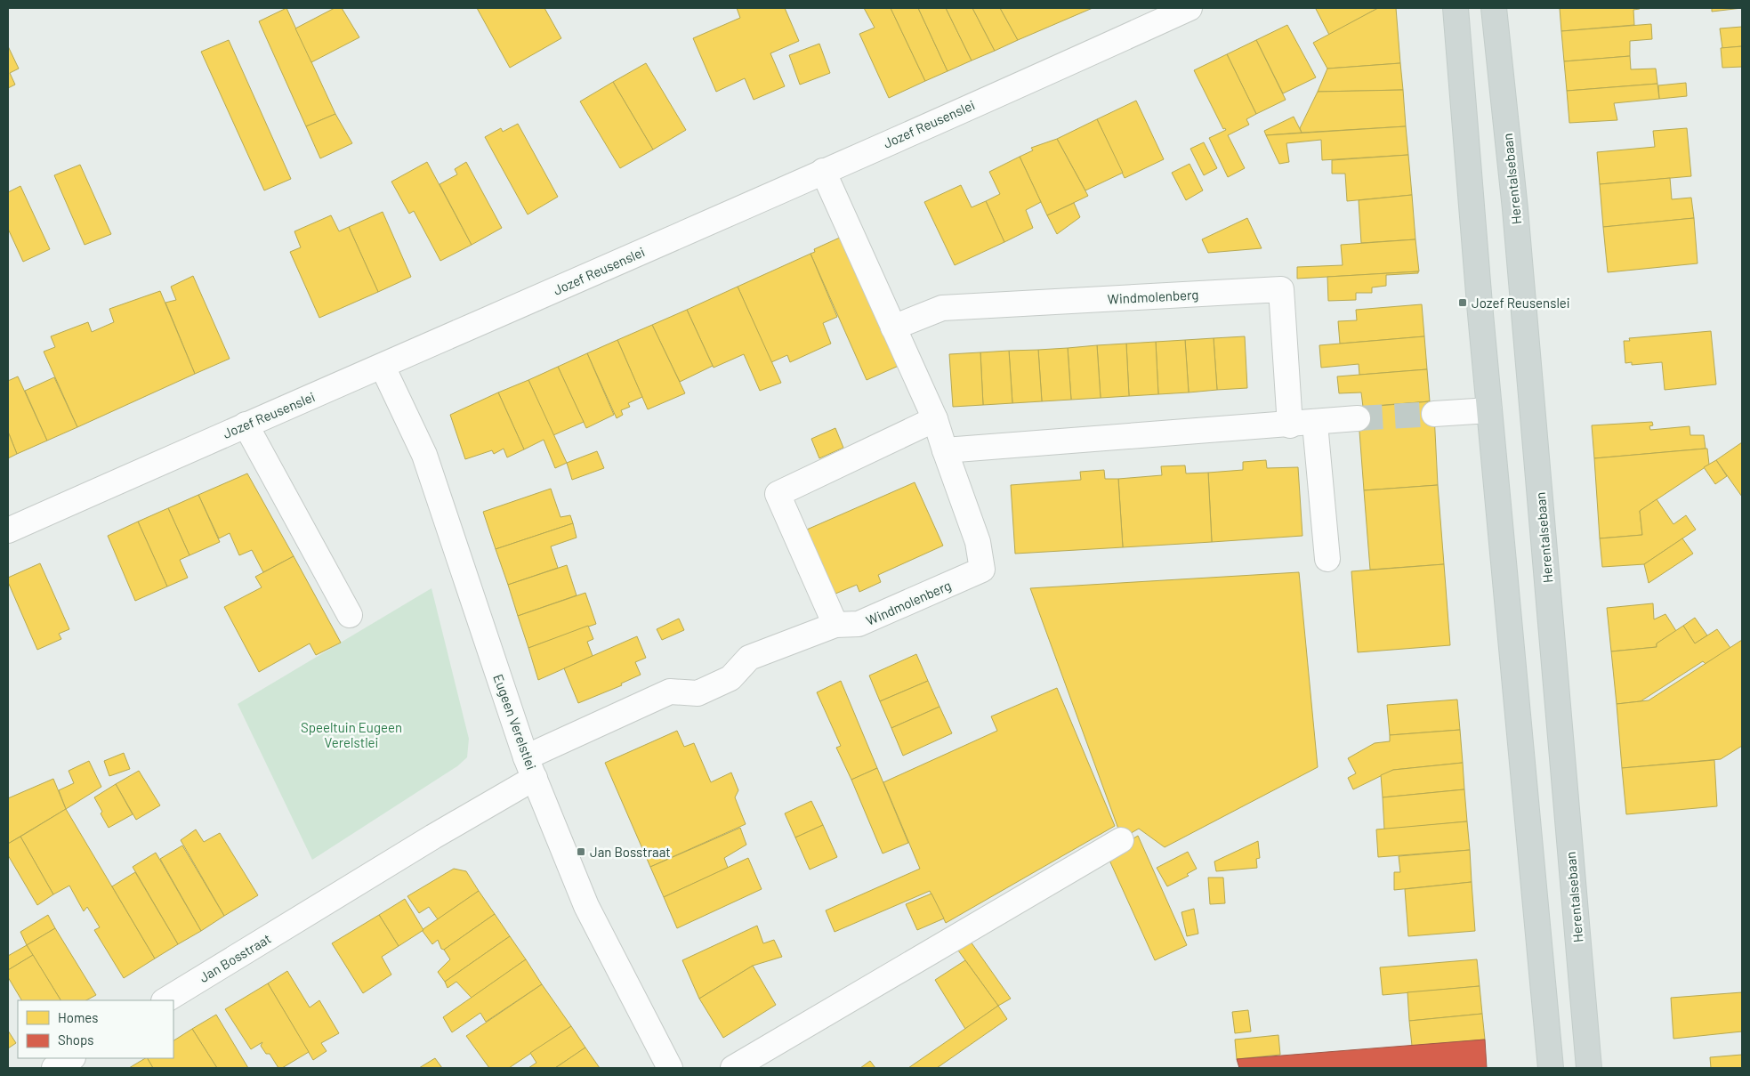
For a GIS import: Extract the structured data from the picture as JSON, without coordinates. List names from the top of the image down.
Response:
{
  "streets": {
    "main road": ["Herentalsebaan"],
    "street": [
      "Jozef Reusenslei",
      "Windmolenberg",
      "Eugeen Verelstlei",
      "Jan Bosstraat"
    ]
  },
  "crossings": [
    ["Jozef Reusenslei", "Windmolenberg"],
    ["Jozef Reusenslei", "Eugeen Verelstlei"],
    ["Windmolenberg", "Eugeen Verelstlei"],
    ["Windmolenberg", "Jan Bosstraat"],
    ["Eugeen Verelstlei", "Jan Bosstraat"]
  ],
  "parks": ["Speeltuin Eugeen Verelstlei"],
  "places": {
    "transit": ["Jozef Reusenslei", "Jan Bosstraat"]
  },
  "legend": ["Homes", "Shops"]
}
